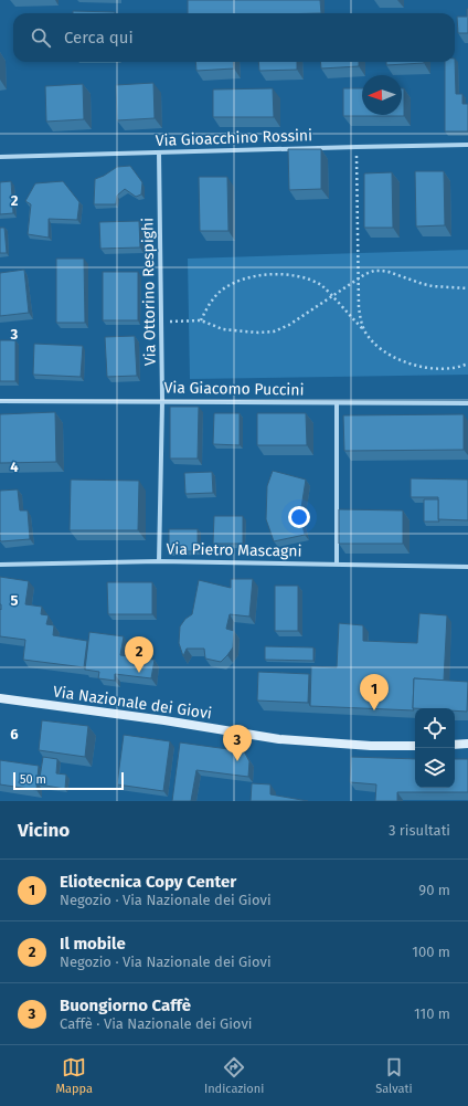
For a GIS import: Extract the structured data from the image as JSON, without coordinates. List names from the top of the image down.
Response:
{
  "streets": {
    "main road": ["Via Nazionale dei Giovi"],
    "street": [
      "Via Gioacchino Rossini",
      "Via Ottorino Respighi",
      "Via Giacomo Puccini",
      "Via Pietro Mascagni"
    ]
  },
  "crossings": [
    ["Via Gioacchino Rossini", "Via Ottorino Respighi"],
    ["Via Ottorino Respighi", "Via Giacomo Puccini"],
    ["Via Ottorino Respighi", "Via Pietro Mascagni"]
  ],
  "scale_bar": "50 m",
  "north": "left",
  "page": {
    "search": "Cerca qui",
    "pins": ["2", "1", "3"],
    "scale": "50 m",
    "heading": ["Vicino", "3 risultati"],
    "list": [
      {
        "mark": "1",
        "name": "Eliotecnica Copy Center",
        "note": "Negozio · Via Nazionale dei Giovi",
        "value": "90 m"
      },
      {
        "mark": "2",
        "name": "Il mobile",
        "note": "Negozio · Via Nazionale dei Giovi",
        "value": "100 m"
      },
      {
        "mark": "3",
        "name": "Buongiorno Caffè",
        "note": "Caffè · Via Nazionale dei Giovi",
        "value": "110 m"
      }
    ],
    "nav": ["Mappa", "Indicazioni", "Salvati"]
  },
  "grid": {
    "rows": [
      "2",
      "3",
      "4",
      "5",
      "6"
    ]
  }
}
